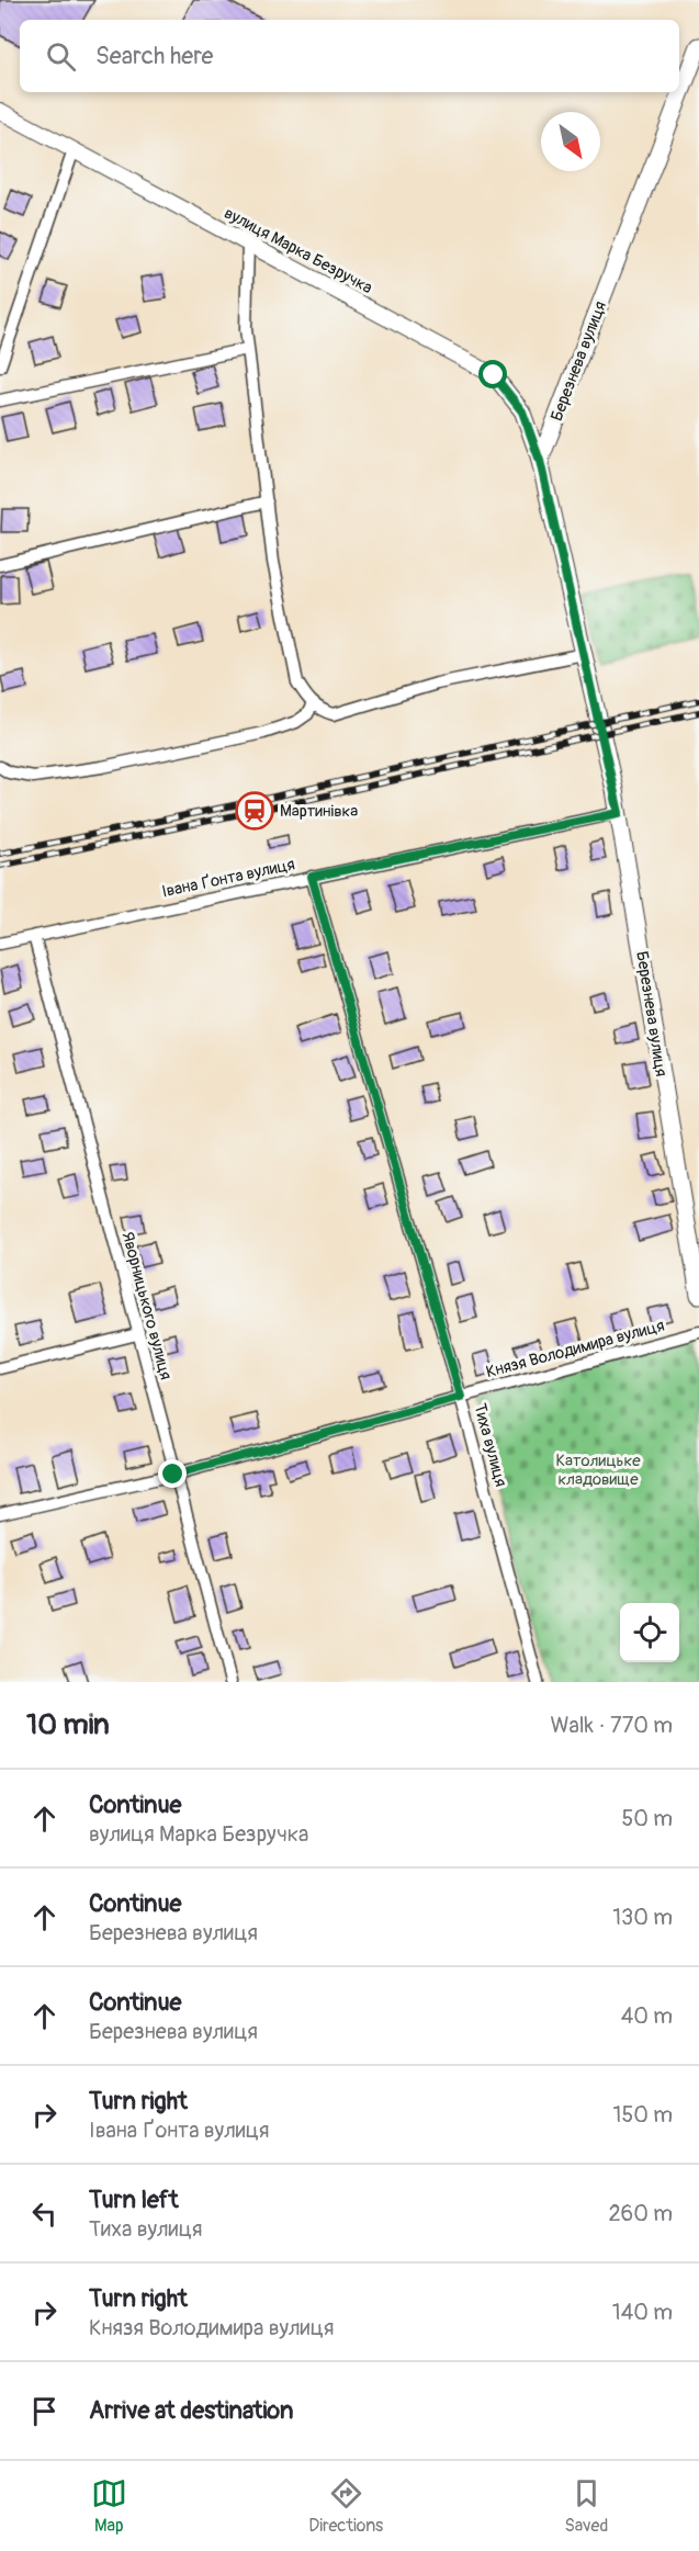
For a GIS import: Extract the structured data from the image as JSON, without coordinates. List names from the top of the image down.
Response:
{
  "streets": {
    "main road": ["Березнева вулиця"],
    "street": [
      "вулиця Марка Безручка",
      "Івана Ґонта вулиця",
      "Яворницького вулиця",
      "Князя Володимира вулиця",
      "Тиха вулиця"
    ]
  },
  "crossings": [
    ["вулиця Марка Безручка", "Березнева вулиця"],
    ["Березнева вулиця", "Івана Ґонта вулиця"],
    ["Івана Ґонта вулиця", "Яворницького вулиця"],
    ["Івана Ґонта вулиця", "Тиха вулиця"],
    ["Яворницького вулиця", "Князя Володимира вулиця"],
    ["Князя Володимира вулиця", "Тиха вулиця"]
  ],
  "parks": ["Католицьке кладовище"],
  "places": {
    "station": ["Мартинівка"]
  },
  "north": "bottom right",
  "page": {
    "search": "Search here",
    "heading": ["10 min", "Walk · 770 m"],
    "list": [
      ["Continue", "вулиця Марка Безручка", "50 m"],
      ["Continue", "Березнева вулиця", "130 m"],
      ["Continue", "Березнева вулиця", "40 m"],
      ["Turn right", "Івана Ґонта вулиця", "150 m"],
      ["Turn left", "Тиха вулиця", "260 m"],
      ["Turn right", "Князя Володимира вулиця", "140 m"],
      "Arrive at destination"
    ],
    "nav": ["Map", "Directions", "Saved"]
  }
}
